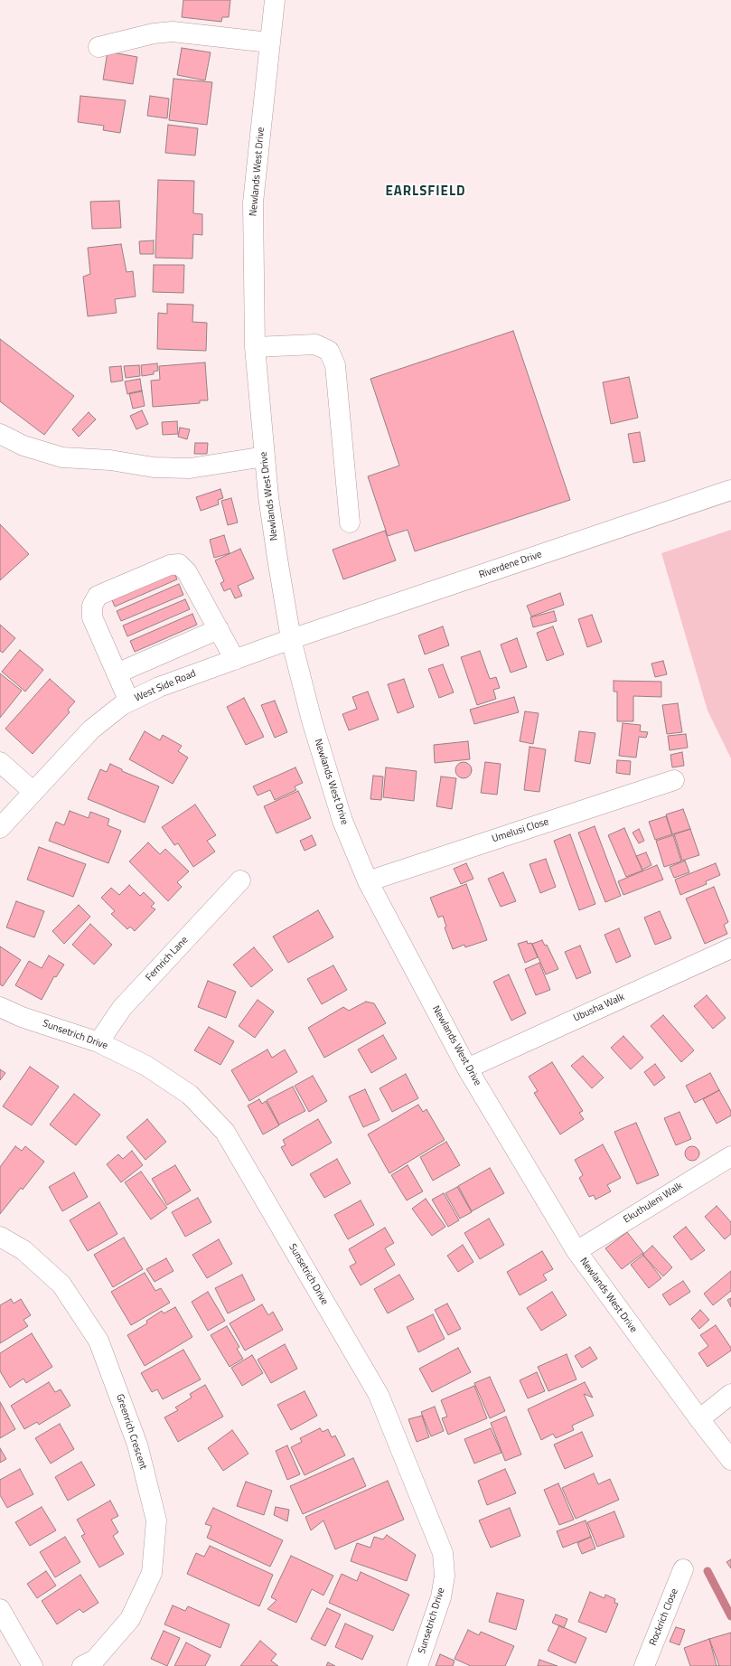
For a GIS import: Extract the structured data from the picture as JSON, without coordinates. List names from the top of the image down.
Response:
{
  "streets": {
    "street": [
      "Newlands West Drive",
      "Riverdene Drive",
      "West Side Road",
      "Umelusi Close",
      "Fernrich Lane",
      "Ubusha Walk",
      "Sunsetrich Drive",
      "Ekuthuleni Walk",
      "Greenrich Crescent",
      "Rockrich Close"
    ]
  },
  "crossings": [
    ["Newlands West Drive", "Riverdene Drive"],
    ["Newlands West Drive", "West Side Road"],
    ["Newlands West Drive", "Umelusi Close"],
    ["Newlands West Drive", "Ubusha Walk"],
    ["Newlands West Drive", "Ekuthuleni Walk"],
    ["Riverdene Drive", "West Side Road"],
    ["Fernrich Lane", "Sunsetrich Drive"]
  ],
  "districts": ["EARLSFIELD"]
}
